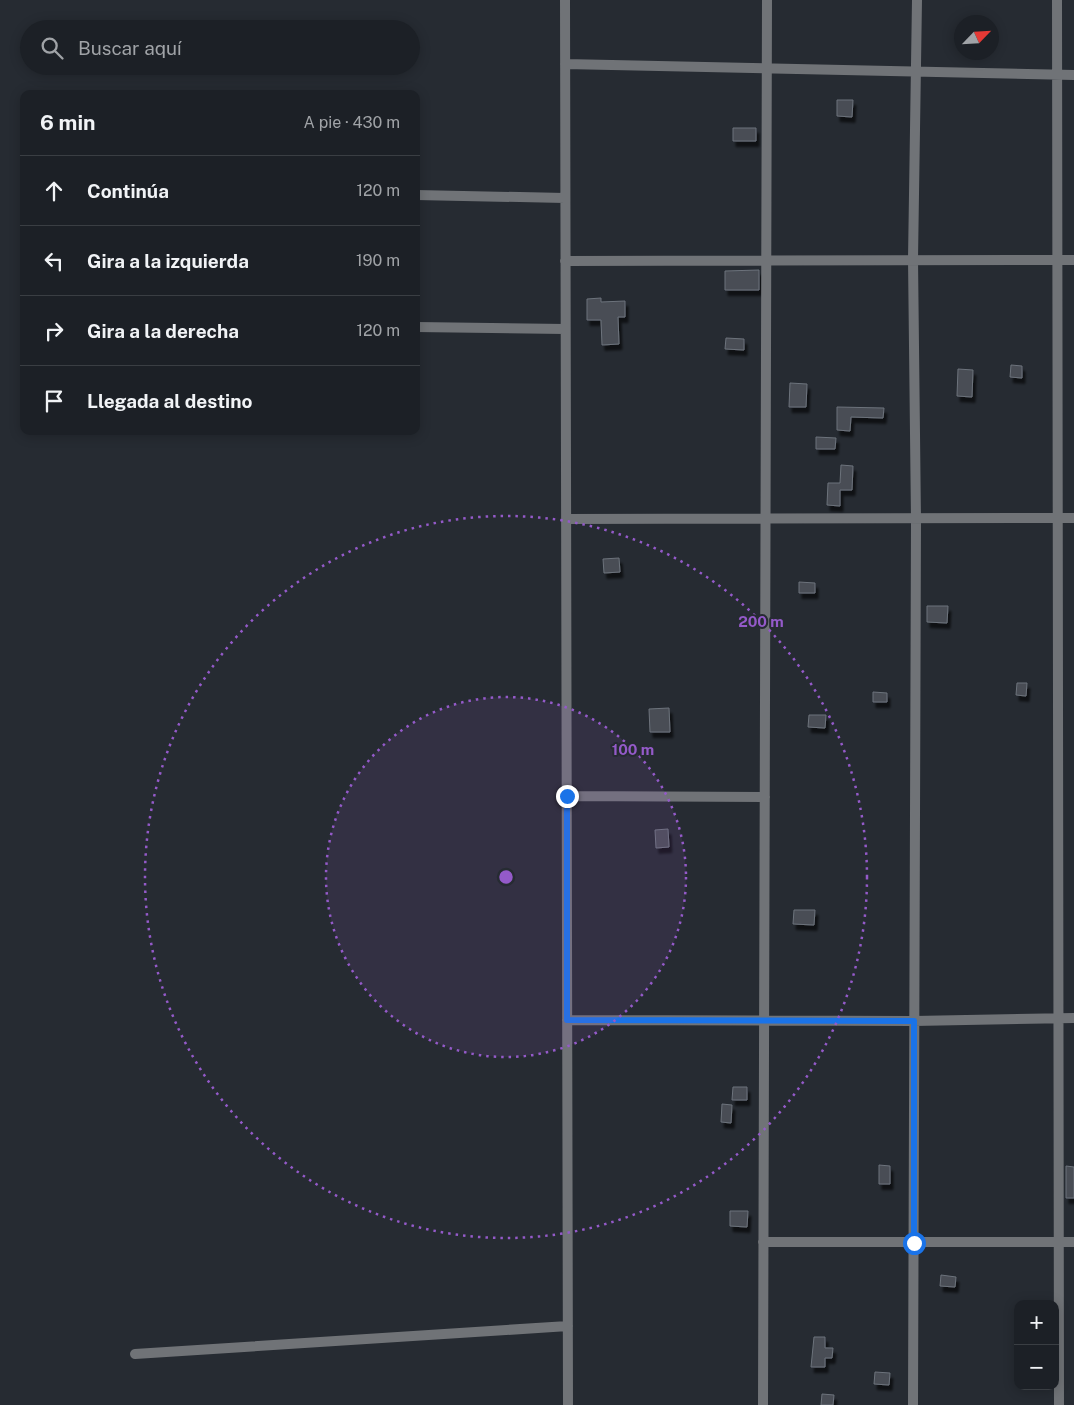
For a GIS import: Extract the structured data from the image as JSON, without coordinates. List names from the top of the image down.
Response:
{
  "north": "top right",
  "page": {
    "search": "Buscar aquí",
    "heading": ["6 min", "A pie · 430 m"],
    "list": [
      ["Continúa", "120 m"],
      ["Gira a la izquierda", "190 m"],
      ["Gira a la derecha", "120 m"],
      "Llegada al destino"
    ],
    "map_buttons": ["+", "−"]
  },
  "rings": ["200 m", "100 m"]
}
